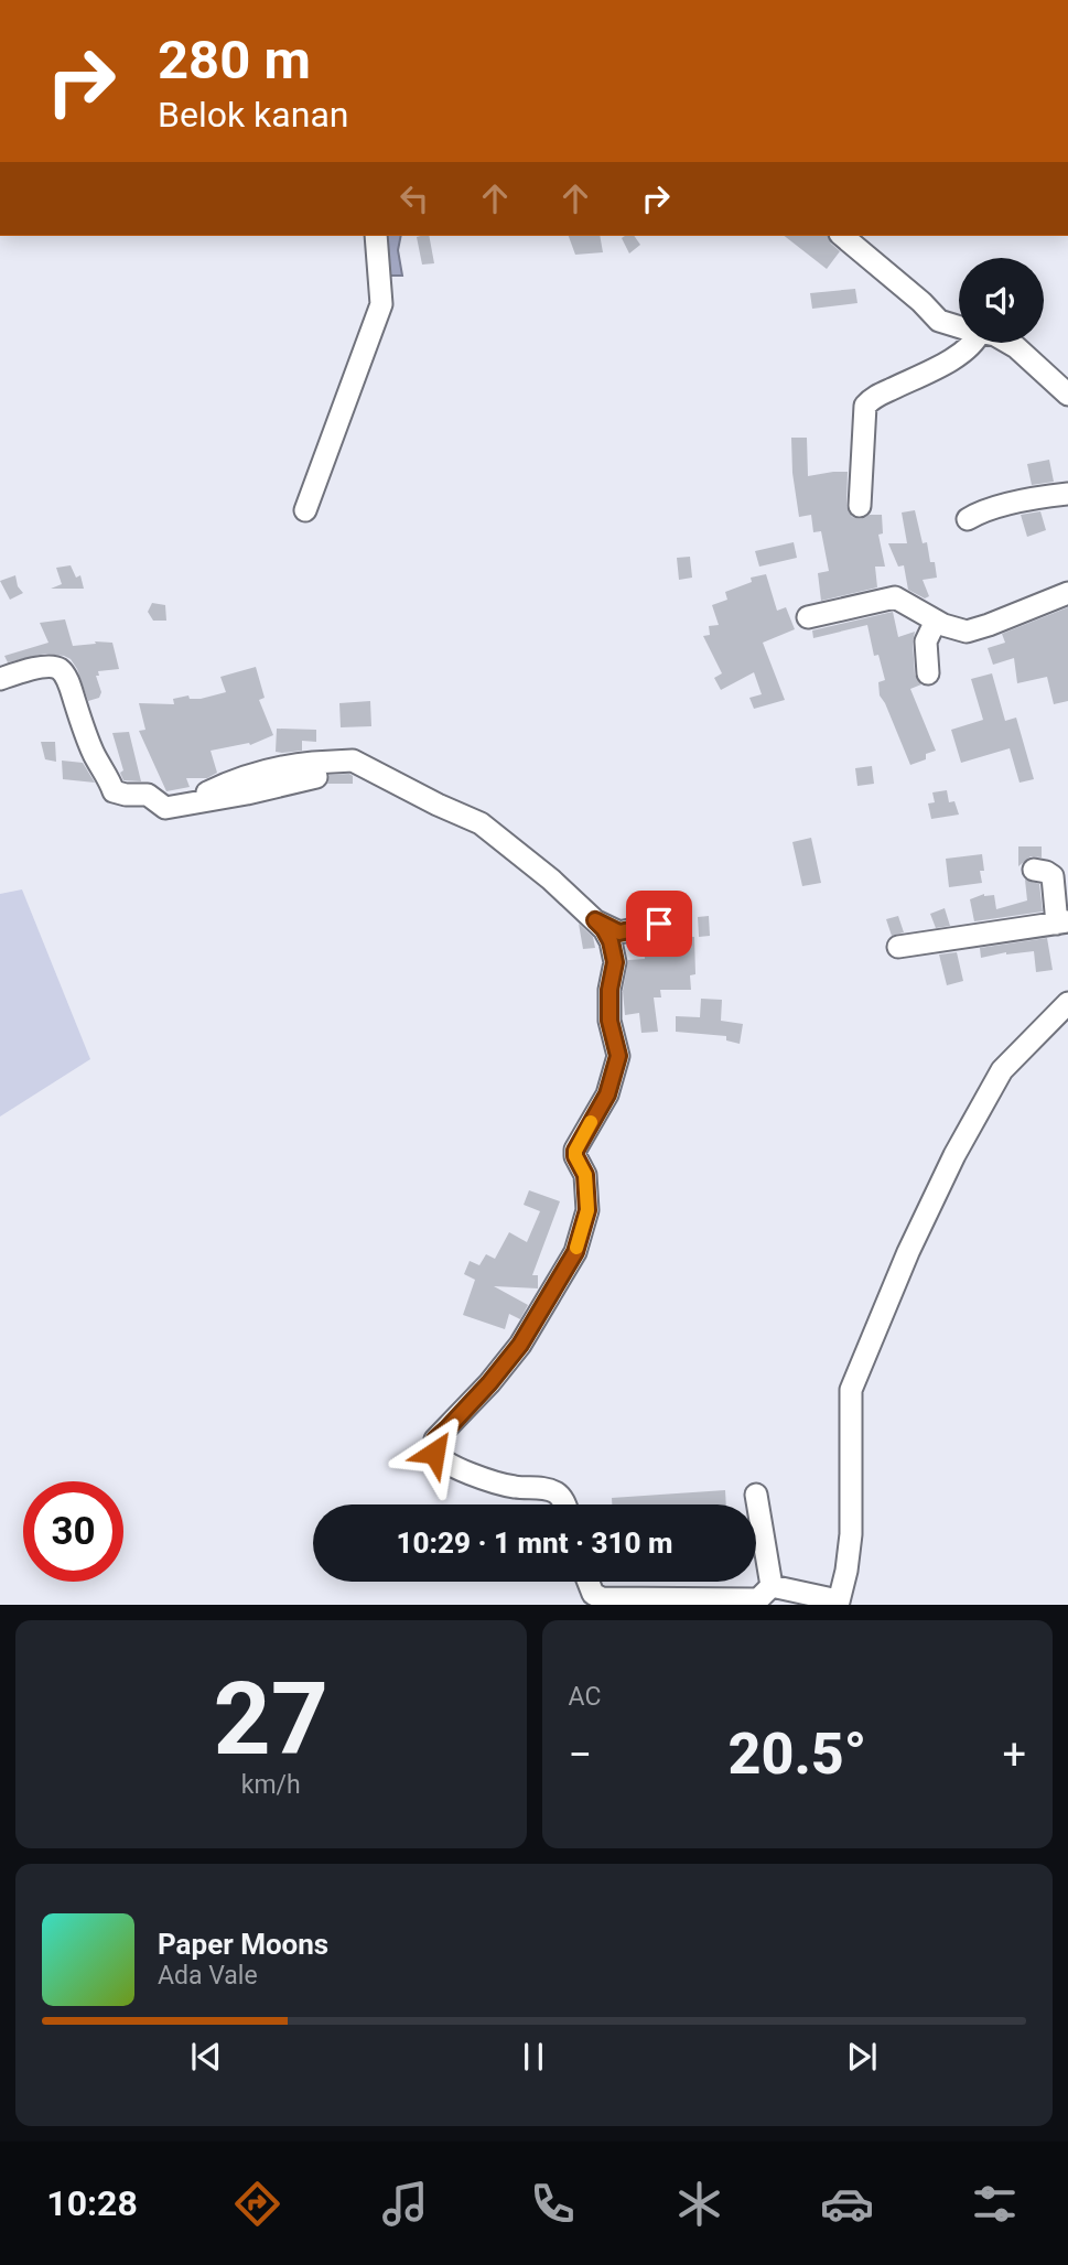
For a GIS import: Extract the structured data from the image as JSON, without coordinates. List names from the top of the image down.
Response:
{
  "page": {
    "turn": ["280 m", "Belok kanan"],
    "limit": "30",
    "trip": "10:29 · 1 mnt · 310 m",
    "tile": [
      ["27", "km/h"],
      "AC"
    ],
    "heat": ["−", "20.5°", "+"],
    "song": ["Paper Moons", "Ada Vale"],
    "tabs": "10:28"
  }
}
